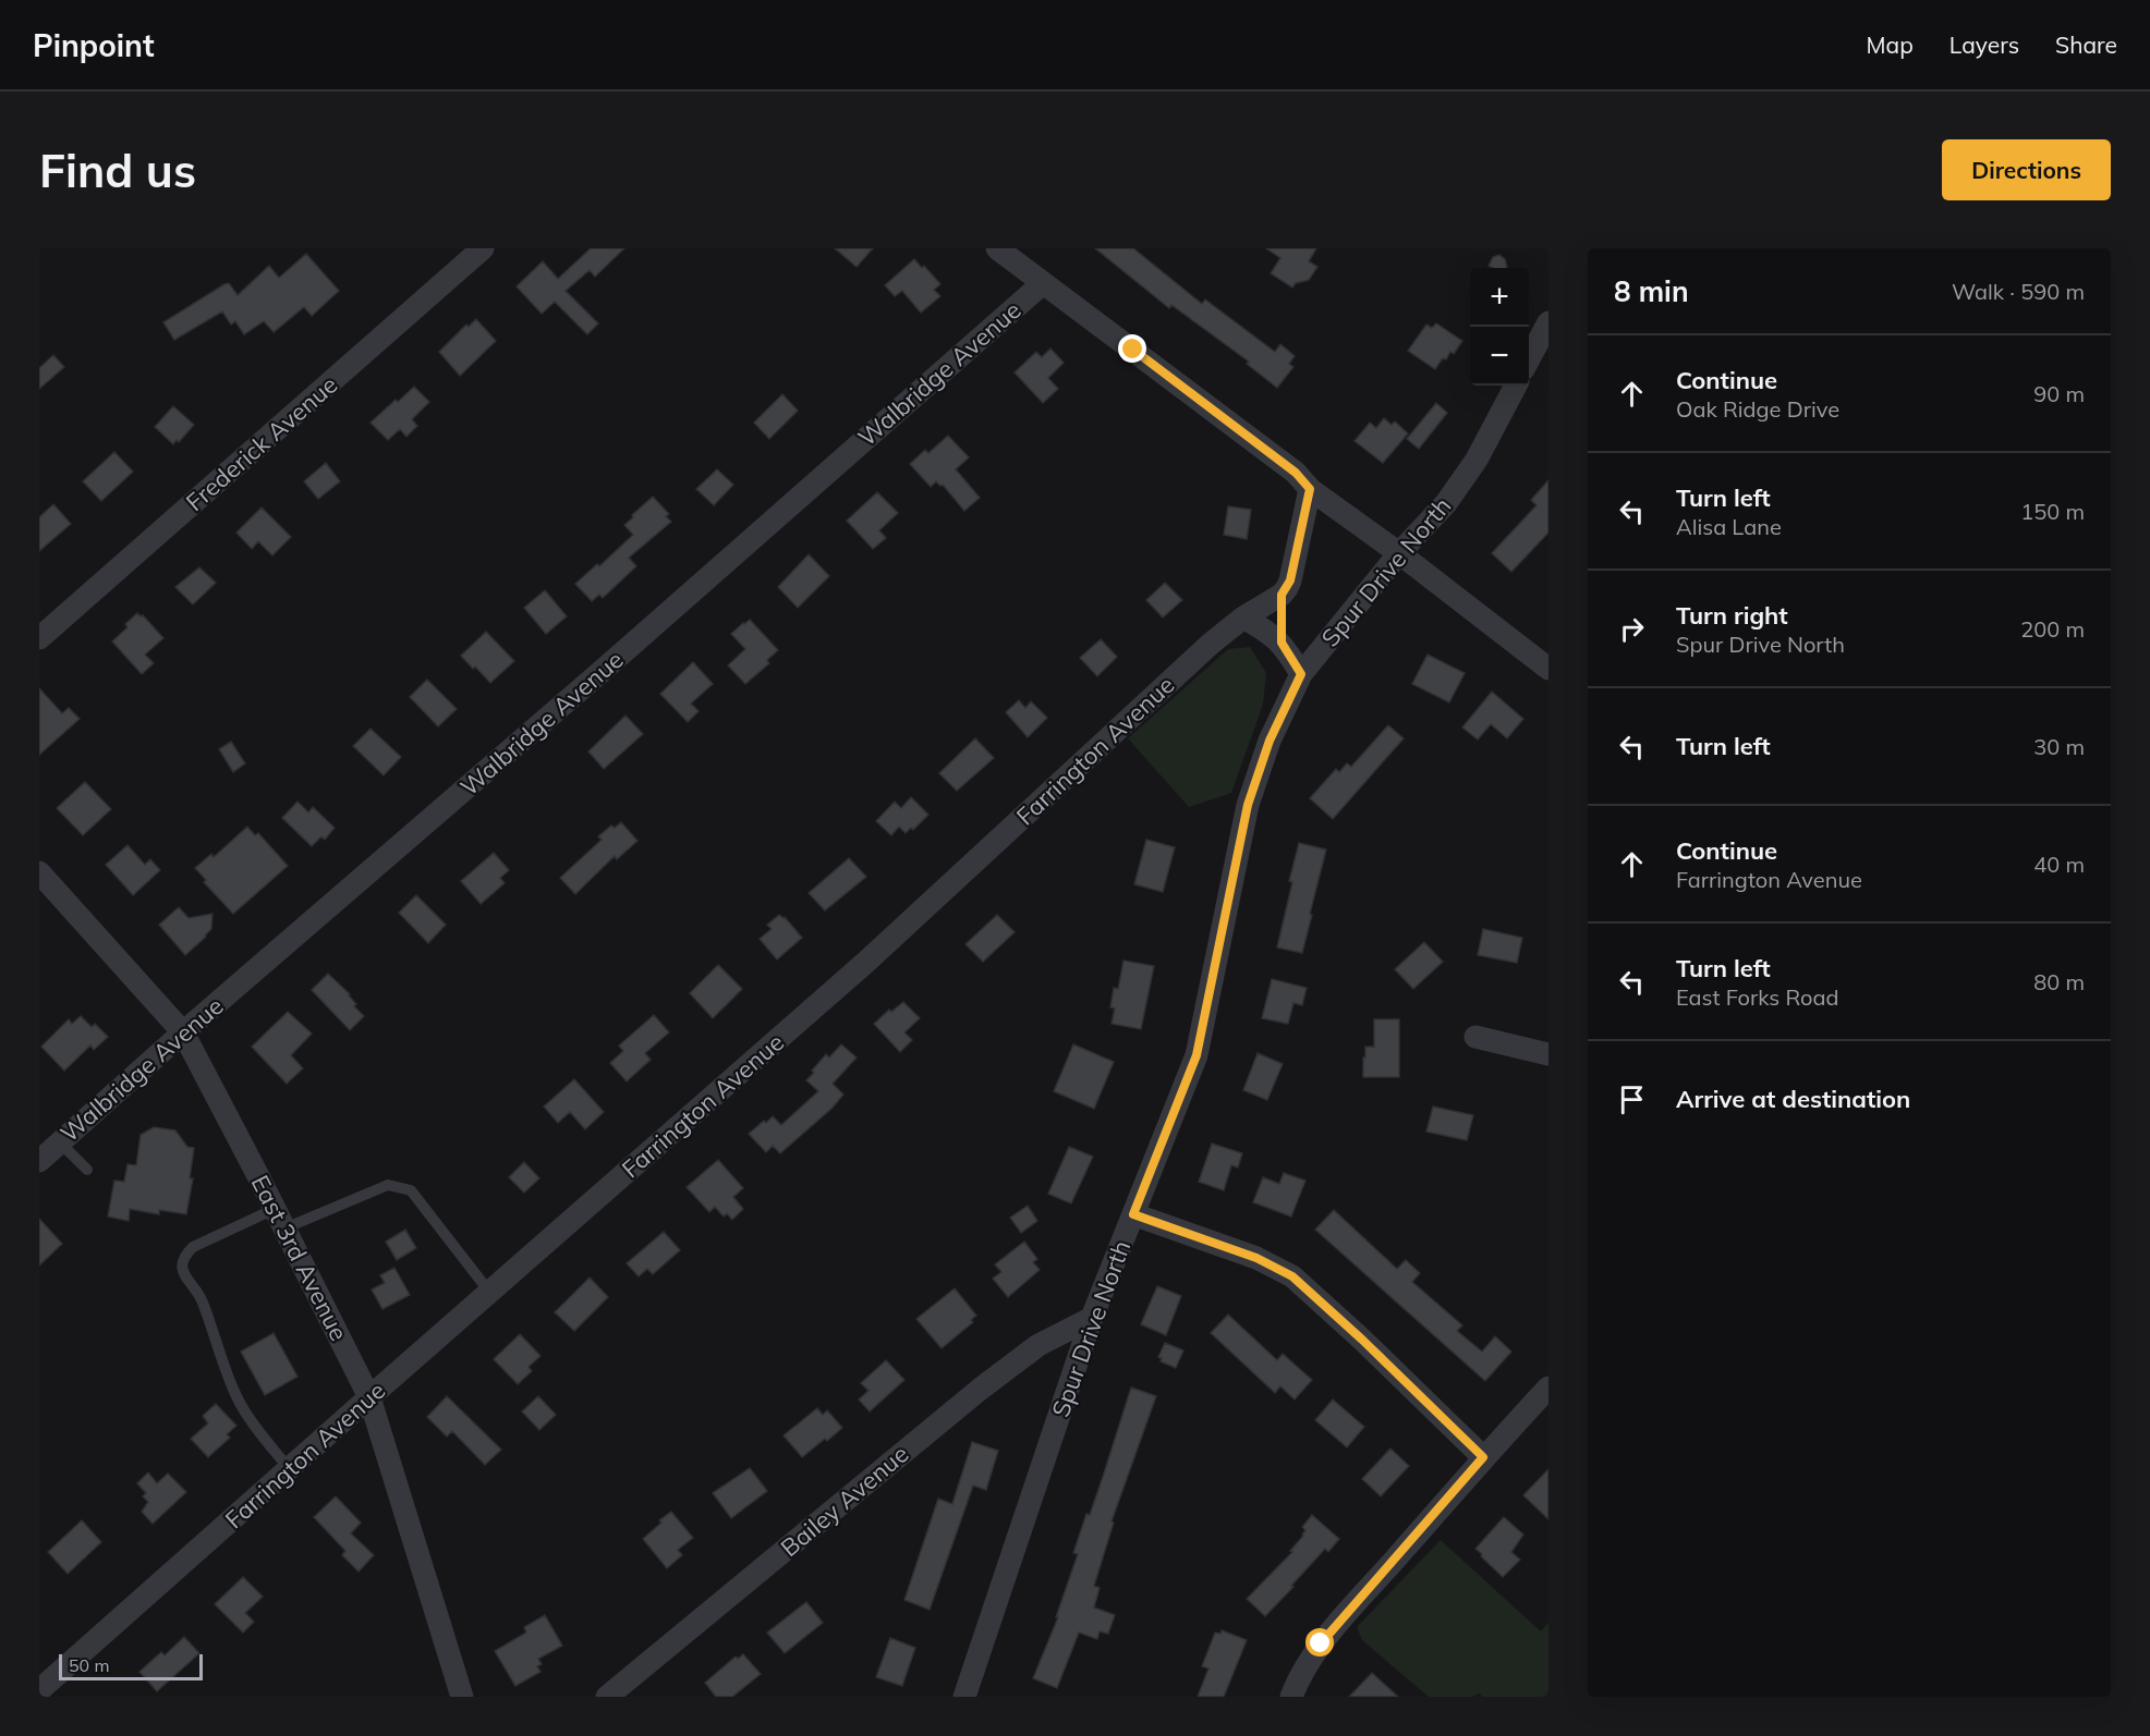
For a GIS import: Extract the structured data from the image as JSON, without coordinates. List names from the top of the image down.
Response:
{
  "streets": {
    "street": [
      "Walbridge Avenue",
      "Frederick Avenue",
      "Spur Drive North",
      "Farrington Avenue",
      "East 3rd Avenue",
      "Bailey Avenue"
    ]
  },
  "crossings": [
    ["Walbridge Avenue", "East 3rd Avenue"],
    ["Spur Drive North", "Bailey Avenue"],
    ["Farrington Avenue", "East 3rd Avenue"]
  ],
  "scale_bar": "50 m",
  "page": {
    "header": "Pinpoint",
    "nav": ["Map", "Layers", "Share"],
    "buttons": "Directions",
    "title": "Find us",
    "heading": ["8 min", "Walk · 590 m"],
    "map_buttons": ["+", "−"],
    "list": [
      ["Continue", "Oak Ridge Drive", "90 m"],
      ["Turn left", "Alisa Lane", "150 m"],
      ["Turn right", "Spur Drive North", "200 m"],
      ["Turn left", "30 m"],
      ["Continue", "Farrington Avenue", "40 m"],
      ["Turn left", "East Forks Road", "80 m"],
      "Arrive at destination"
    ],
    "scale": "50 m"
  }
}
